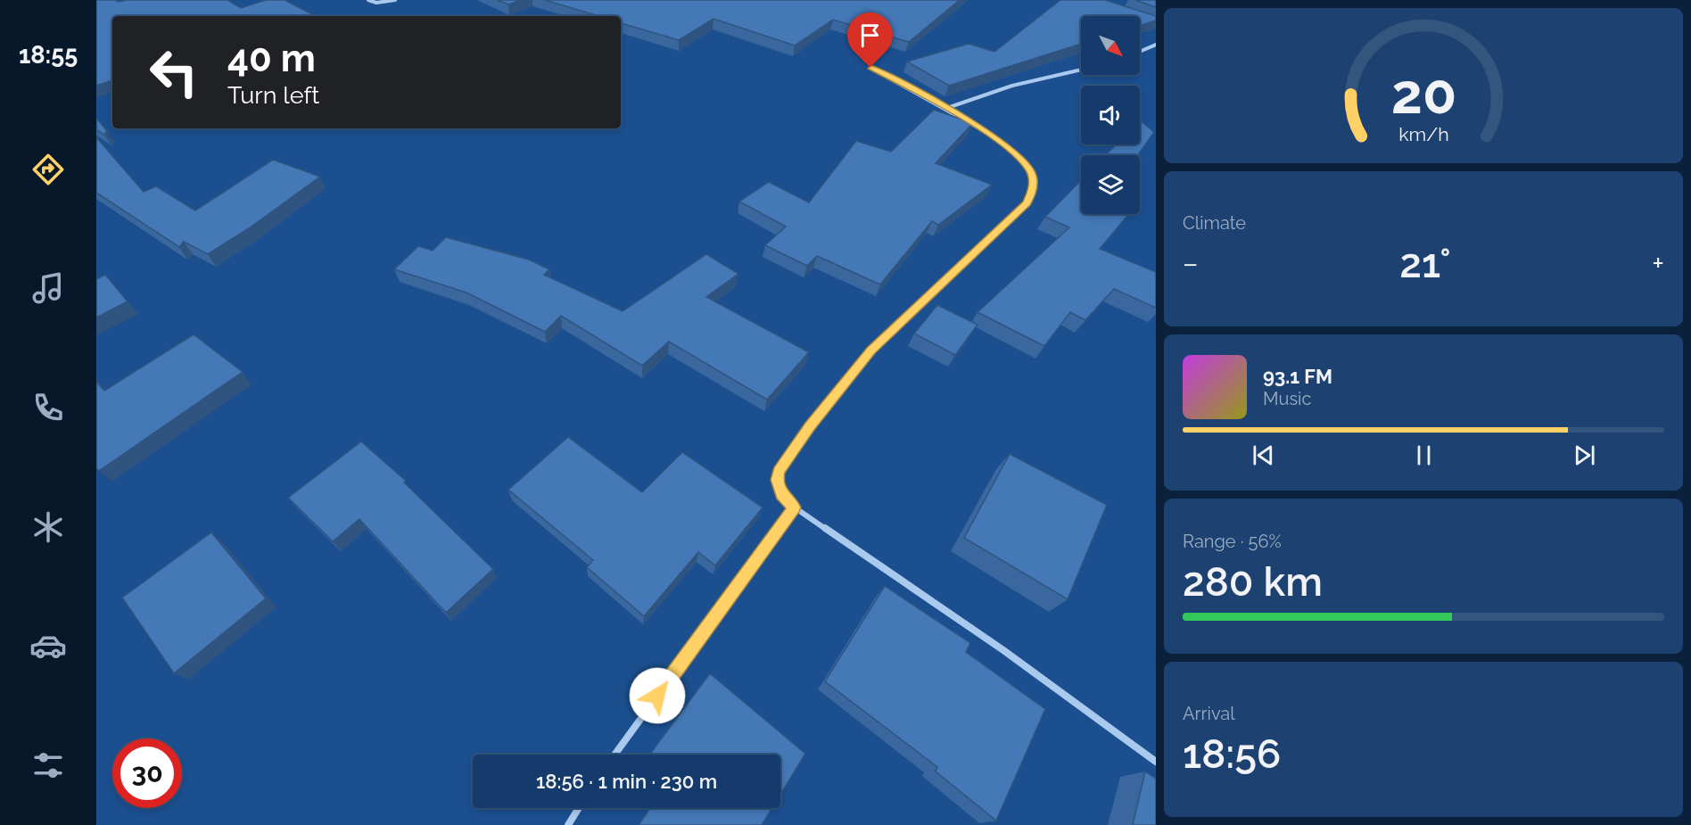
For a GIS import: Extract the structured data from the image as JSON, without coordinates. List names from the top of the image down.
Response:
{
  "north": "bottom right",
  "page": {
    "tabs": "18:55",
    "turn": ["40 m", "Turn left"],
    "tile": [
      "Climate",
      ["Range · 56%", "280 km"],
      ["Arrival", "18:56"]
    ],
    "heat": ["−", "21°", "+"],
    "song": ["93.1 FM", "Music"],
    "limit": "30",
    "trip": "18:56 · 1 min · 230 m",
    "gauge": ["20", "km/h"]
  }
}
